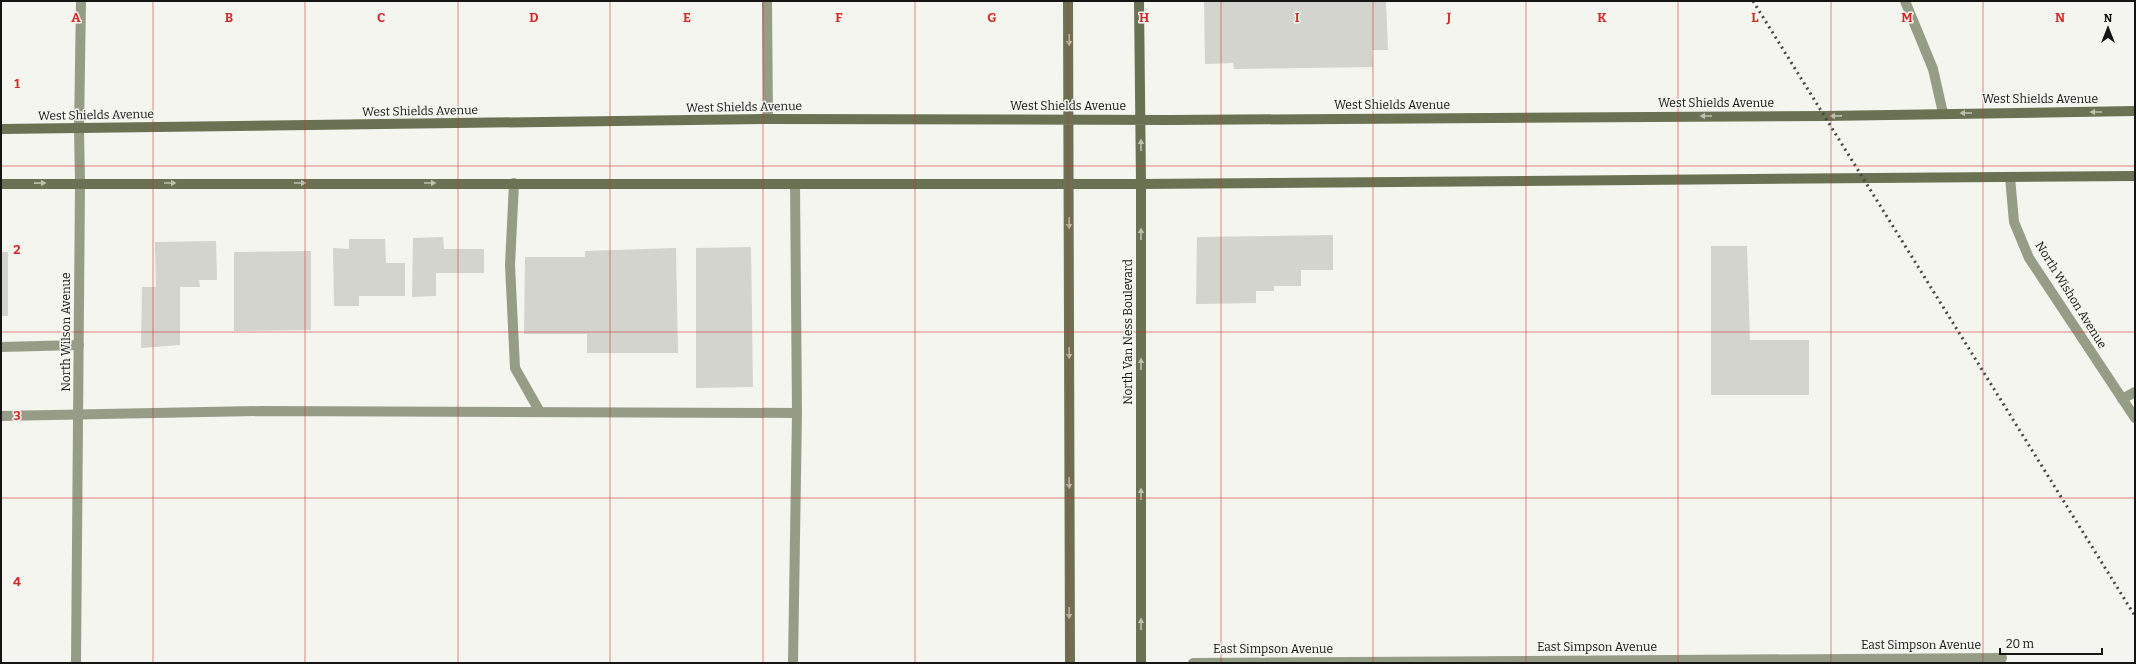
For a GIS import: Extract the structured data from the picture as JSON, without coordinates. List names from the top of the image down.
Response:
{
  "streets": {
    "main road": ["West Shields Avenue", "North Van Ness Boulevard"],
    "street": ["North Wishon Avenue", "North Wilson Avenue", "East Simpson Avenue"]
  },
  "crossings": [
    ["West Shields Avenue", "North Wilson Avenue"],
    ["West Shields Avenue", "North Van Ness Boulevard"]
  ],
  "scale_bar": "20 m",
  "north": "top",
  "grid": {
    "columns": [
      "A",
      "B",
      "C",
      "D",
      "E",
      "F",
      "G",
      "H",
      "I",
      "J",
      "K",
      "L",
      "M",
      "N"
    ],
    "rows": [
      "1",
      "2",
      "3",
      "4"
    ]
  }
}
